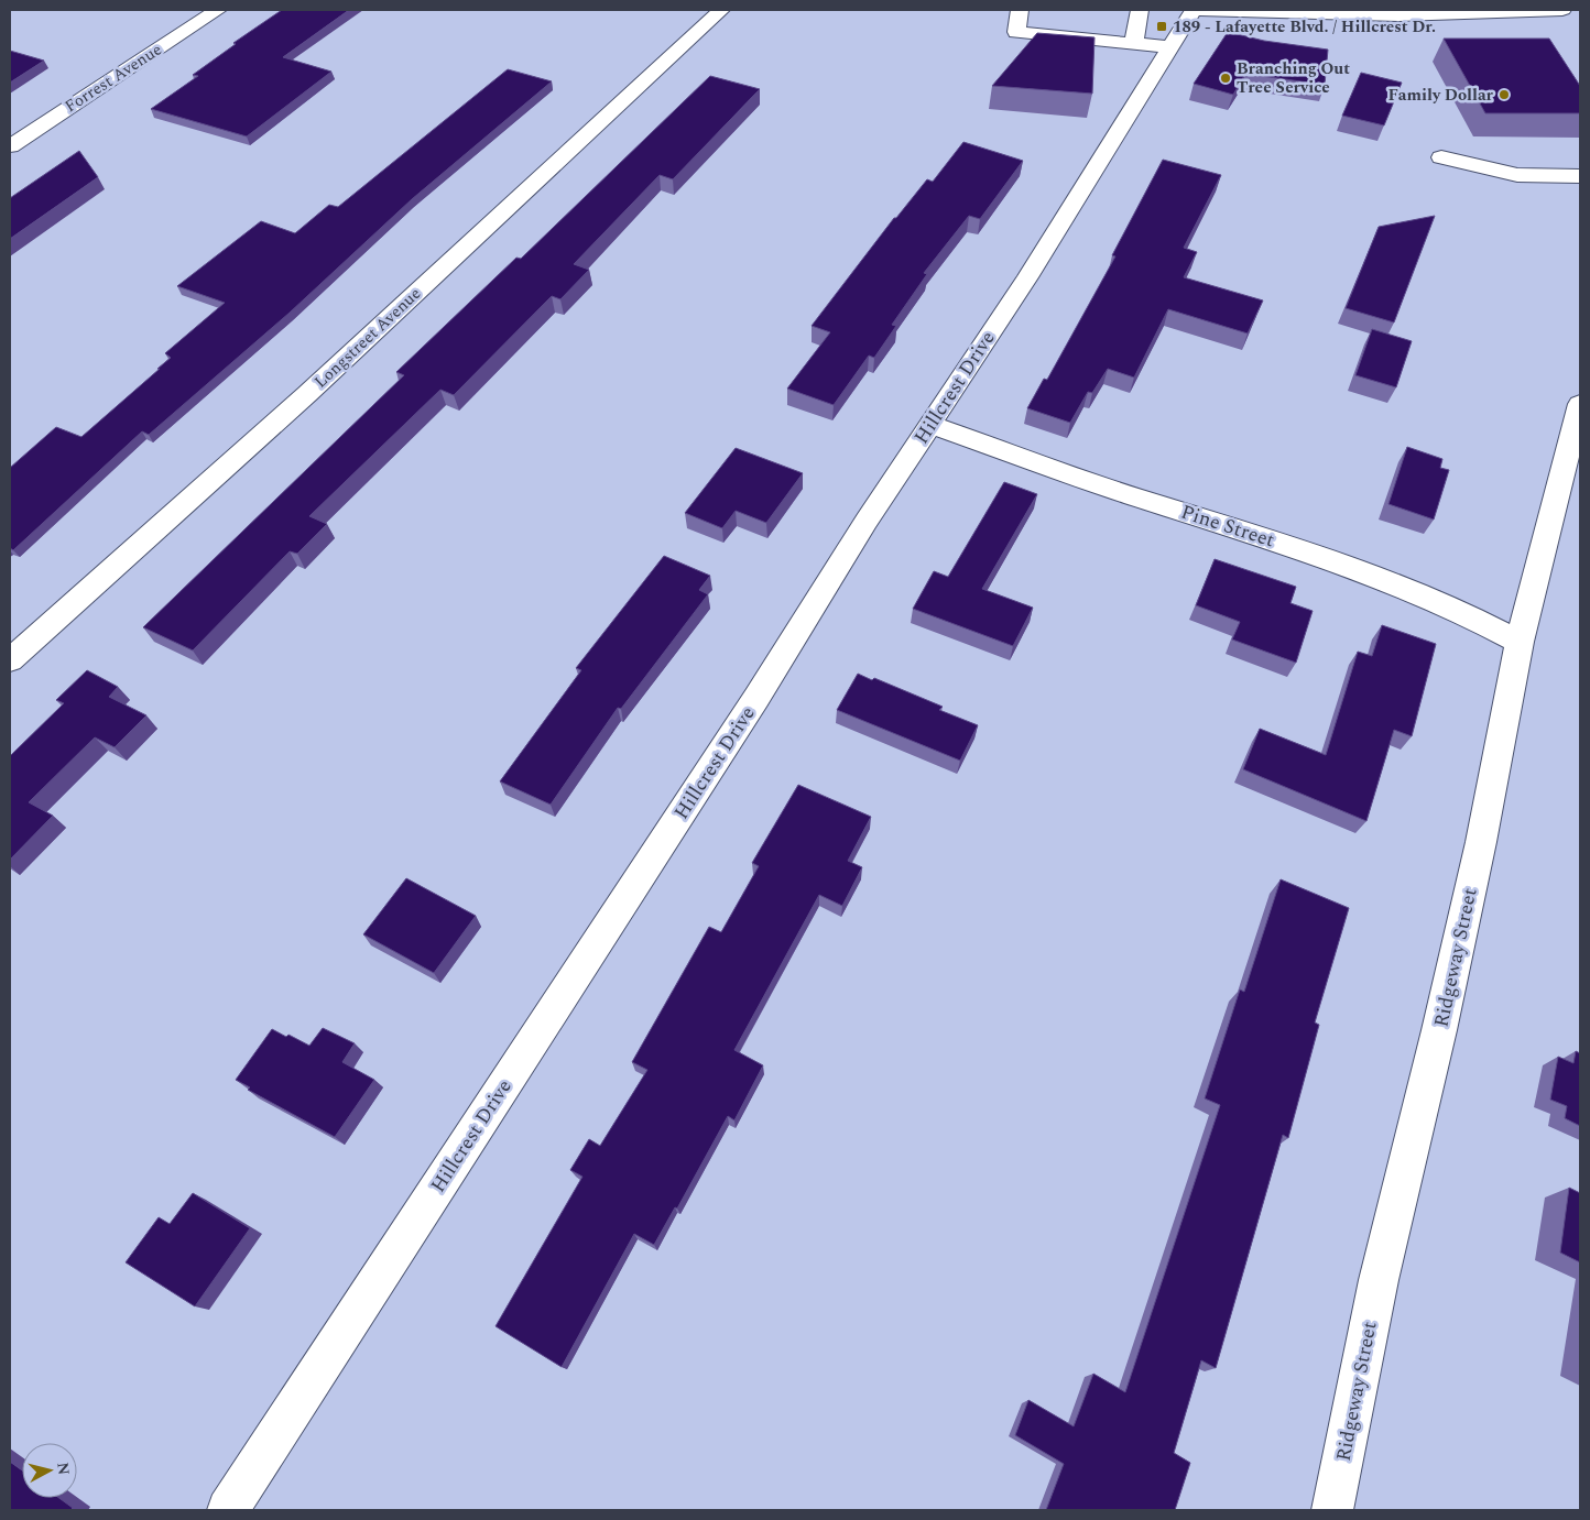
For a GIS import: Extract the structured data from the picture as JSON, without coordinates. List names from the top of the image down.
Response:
{
  "streets": {
    "street": [
      "Forrest Avenue",
      "Longstreet Avenue",
      "Hillcrest Drive",
      "Pine Street",
      "Ridgeway Street"
    ]
  },
  "crossings": [
    ["Hillcrest Drive", "Pine Street"],
    ["Pine Street", "Ridgeway Street"]
  ],
  "places": {
    "transit": ["189 - Lafayette Blvd. / Hillcrest Dr."],
    "other": ["Branching Out Tree Service", "Family Dollar"]
  },
  "north": "right"
}
